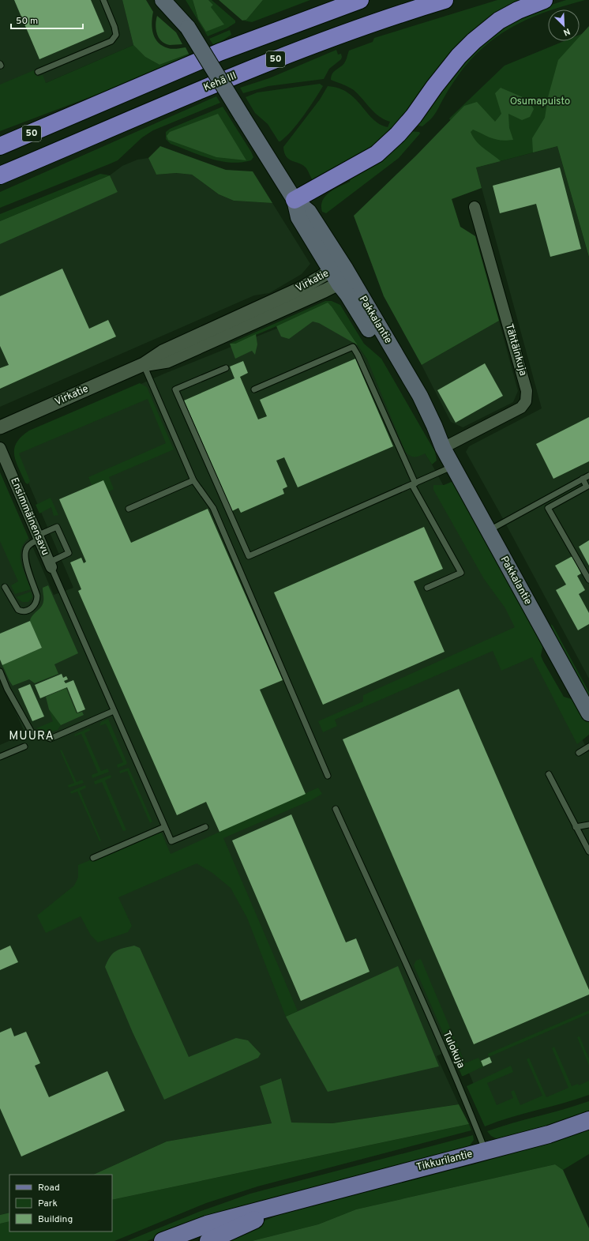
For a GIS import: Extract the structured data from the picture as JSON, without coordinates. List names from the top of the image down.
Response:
{
  "streets": {
    "highway": ["50", "Kehä III"],
    "main road": ["Pakkalantie", "Tikkurilantie"],
    "street": ["Virkatie", "Tähtäinkuja", "Ensimmäinensavu"],
    "lane": ["Tulokuja"]
  },
  "crossings": [
    ["Virkatie", "Pakkalantie"],
    ["Pakkalantie", "Tähtäinkuja"],
    ["Tulokuja", "Tikkurilantie"]
  ],
  "districts": ["MUURA"],
  "parks": ["Osumapuisto"],
  "legend": ["Road", "Park", "Building"],
  "scale_bar": "50 m",
  "north": "bottom right"
}
